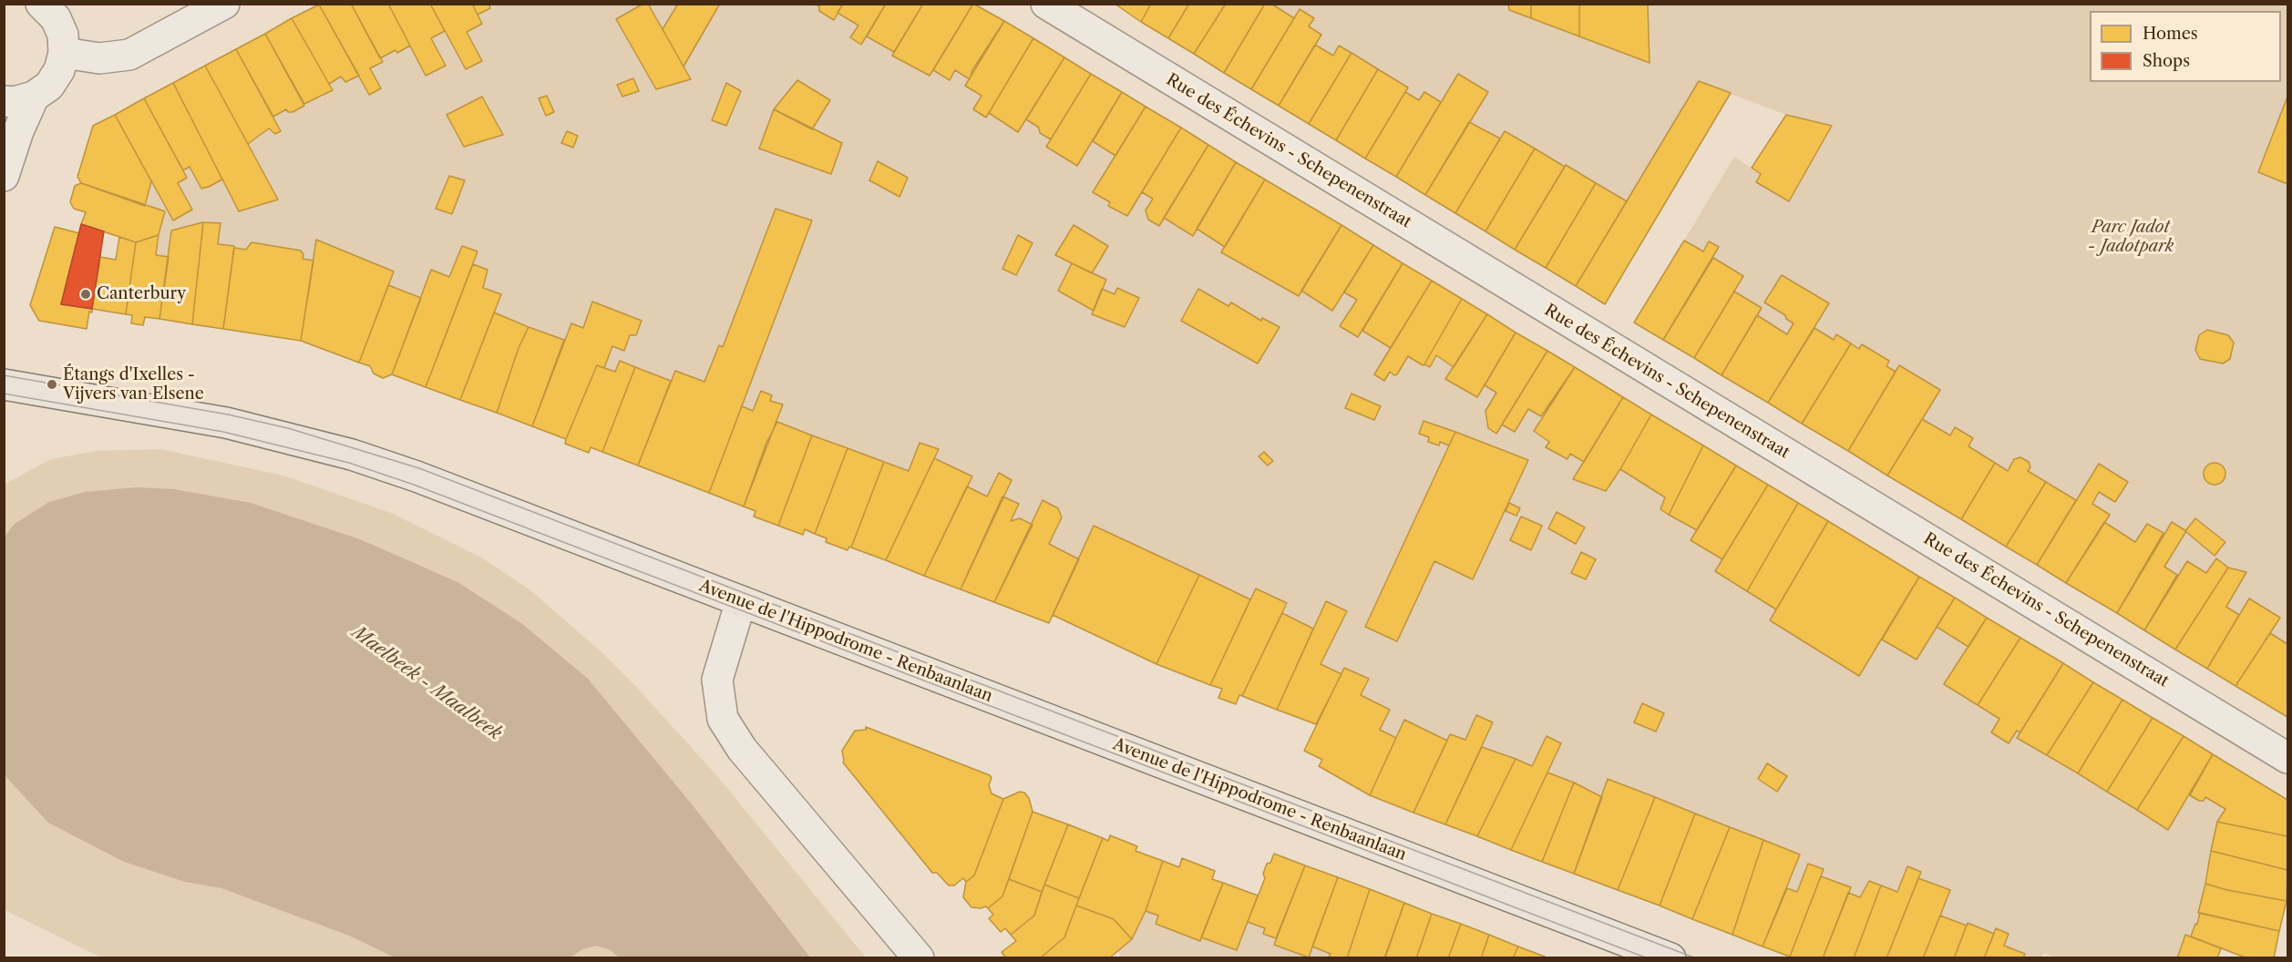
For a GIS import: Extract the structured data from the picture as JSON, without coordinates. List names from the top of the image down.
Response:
{
  "streets": {
    "main road": ["Avenue de l'Hippodrome - Renbaanlaan"],
    "street": ["Rue des Échevins - Schepenenstraat"]
  },
  "water": ["Maelbeek - Maalbeek"],
  "parks": ["Parc Jadot - Jadotpark"],
  "places": ["Canterbury", "Étangs d'Ixelles - Vijvers van Elsene"],
  "legend": ["Homes", "Shops"]
}
